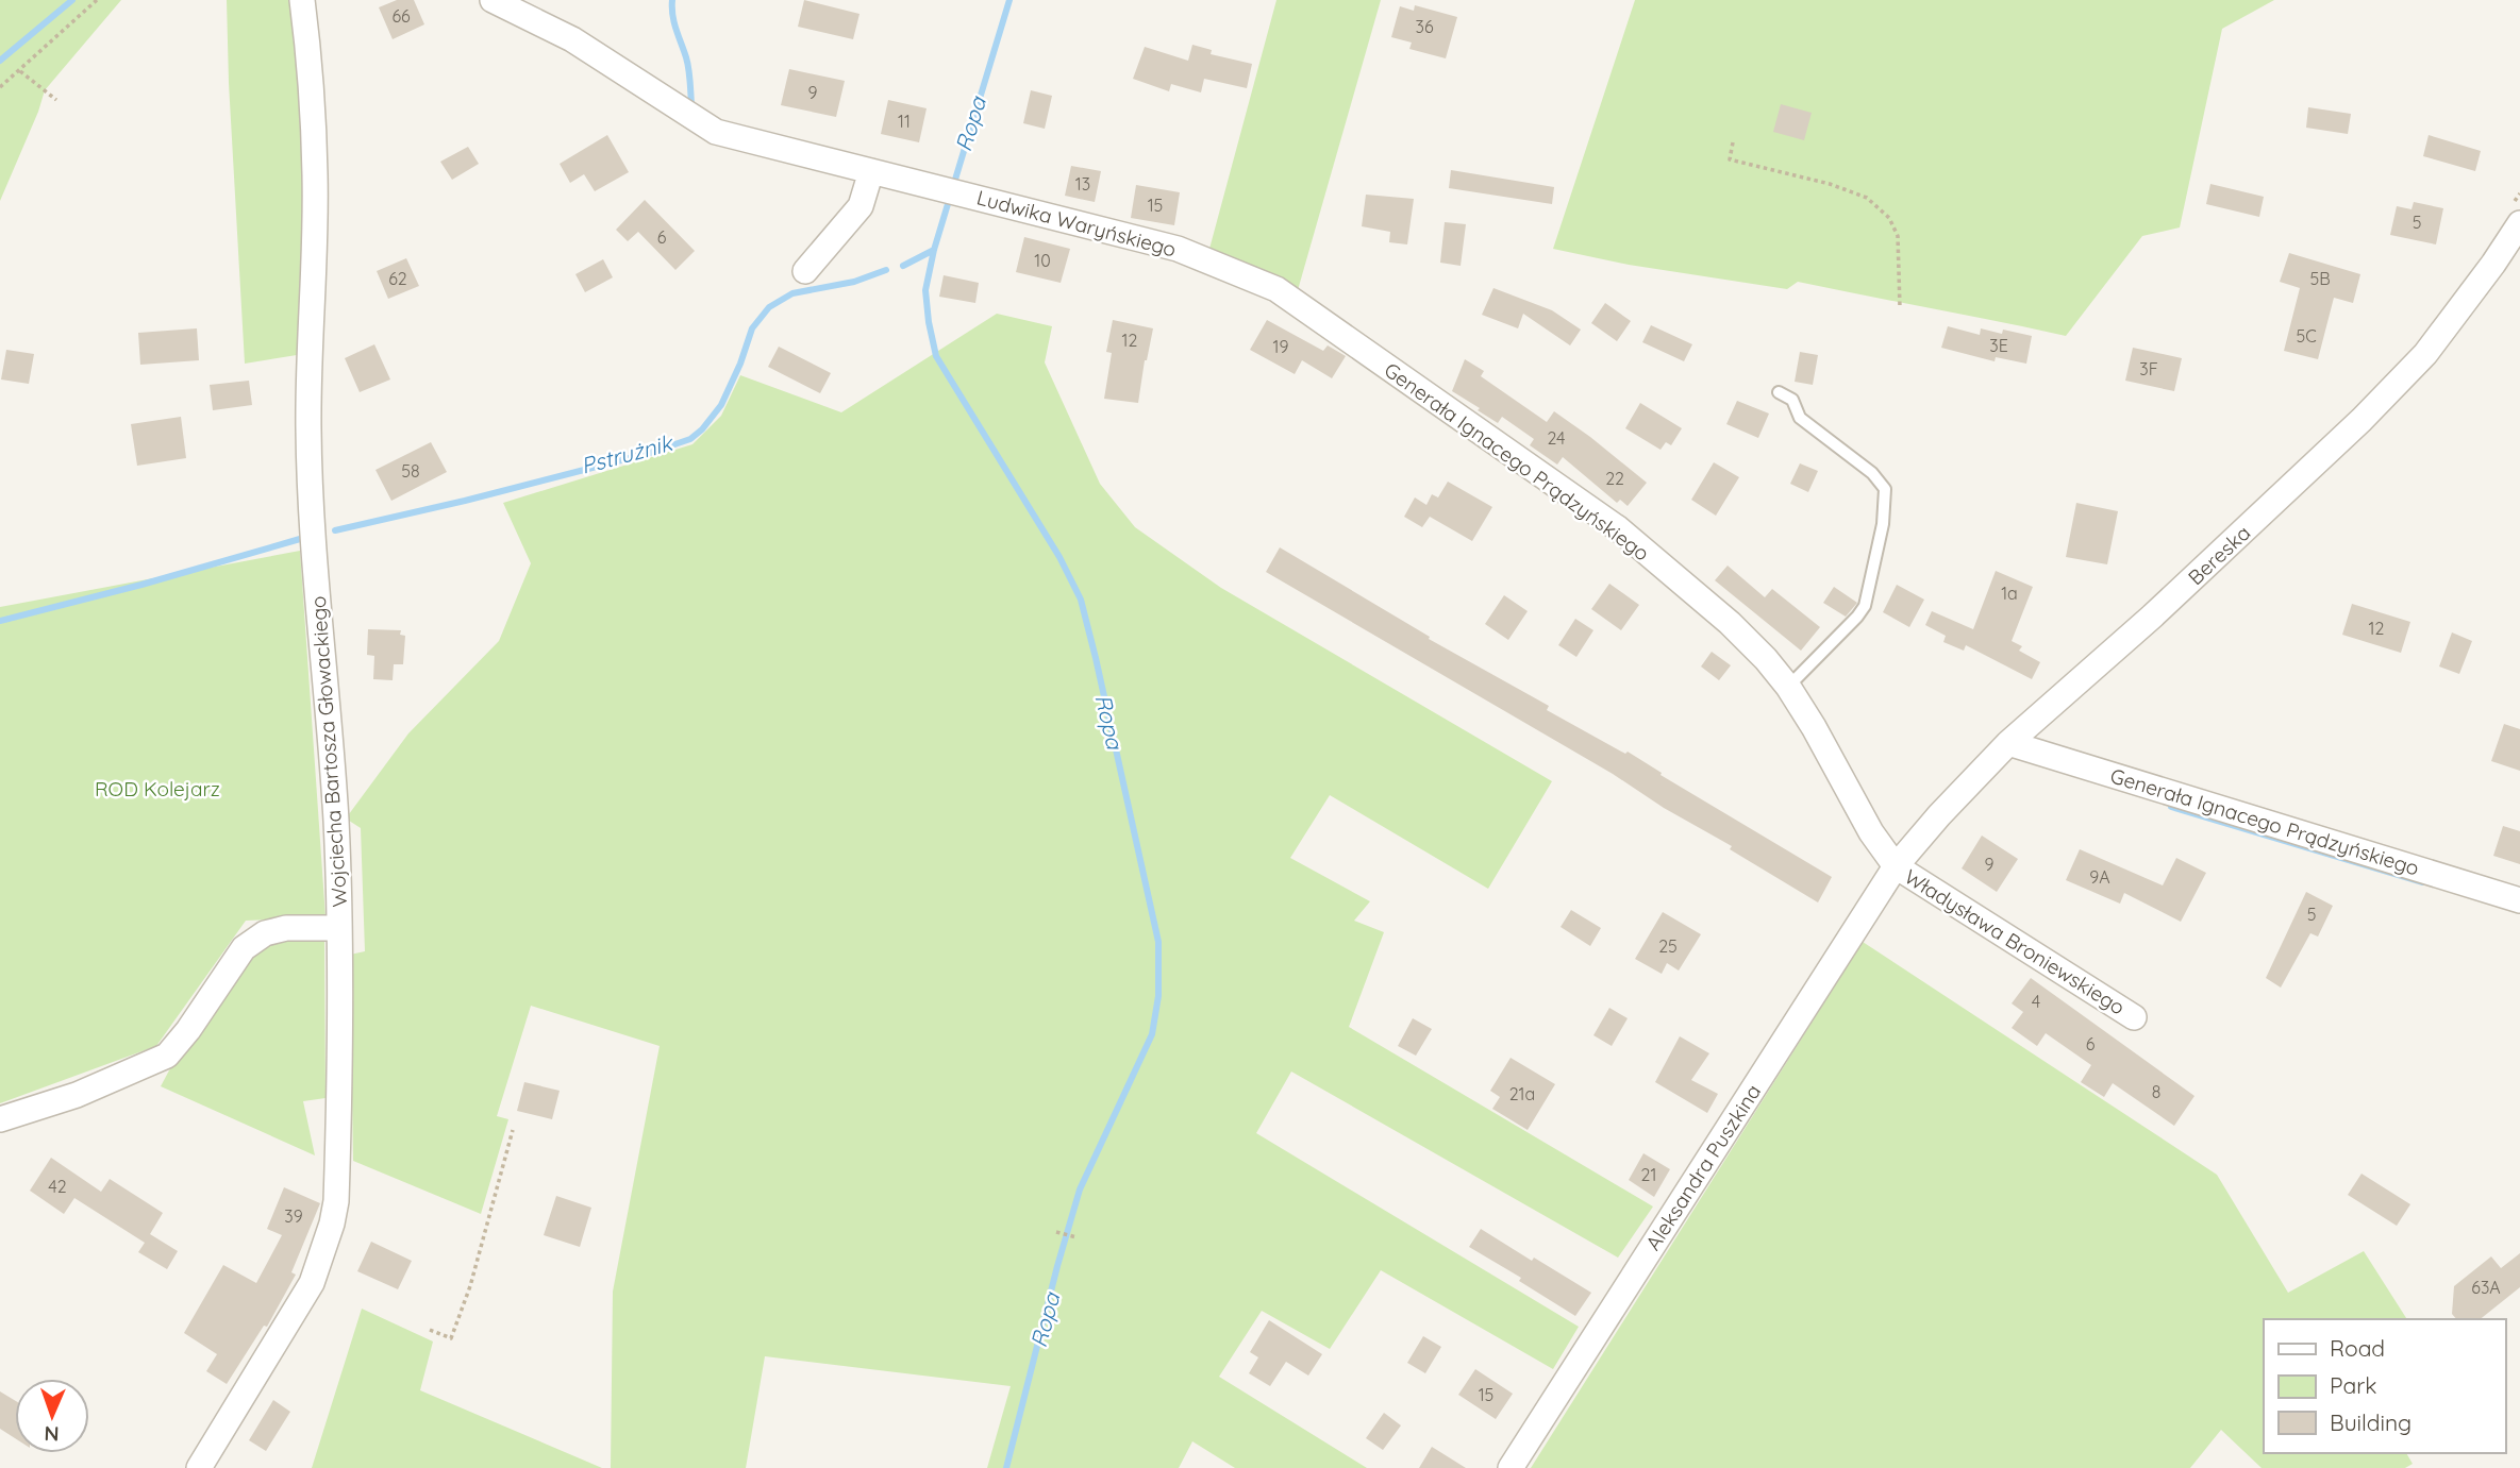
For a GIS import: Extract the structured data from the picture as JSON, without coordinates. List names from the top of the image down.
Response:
{
  "streets": {
    "street": [
      "Ludwika Waryńskiego",
      "Generała Ignacego Prądzyńskiego",
      "Bereska",
      "Wojciecha Bartosza Głowackiego",
      "Władysława Broniewskiego",
      "Aleksandra Puszkina"
    ]
  },
  "crossings": [
    ["Ludwika Waryńskiego", "Generała Ignacego Prądzyńskiego"],
    ["Generała Ignacego Prądzyńskiego", "Bereska"],
    ["Generała Ignacego Prądzyńskiego", "Władysława Broniewskiego"],
    ["Generała Ignacego Prądzyńskiego", "Aleksandra Puszkina"],
    ["Bereska", "Władysława Broniewskiego"],
    ["Bereska", "Aleksandra Puszkina"],
    ["Władysława Broniewskiego", "Aleksandra Puszkina"]
  ],
  "water": ["Ropa", "Pstrużnik"],
  "parks": ["ROD Kolejarz"],
  "house_numbers": [
    "66",
    "36",
    "9",
    "11",
    "13",
    "15",
    "5",
    "6",
    "10",
    "62",
    "5B",
    "5C",
    "12",
    "3E",
    "19",
    "3F",
    "24",
    "58",
    "22",
    "1a",
    "12",
    "9",
    "9A",
    "5",
    "25",
    "4",
    "6",
    "8",
    "21a",
    "21",
    "42",
    "39",
    "63A",
    "15"
  ],
  "legend": ["Road", "Park", "Building"],
  "north": "bottom"
}
